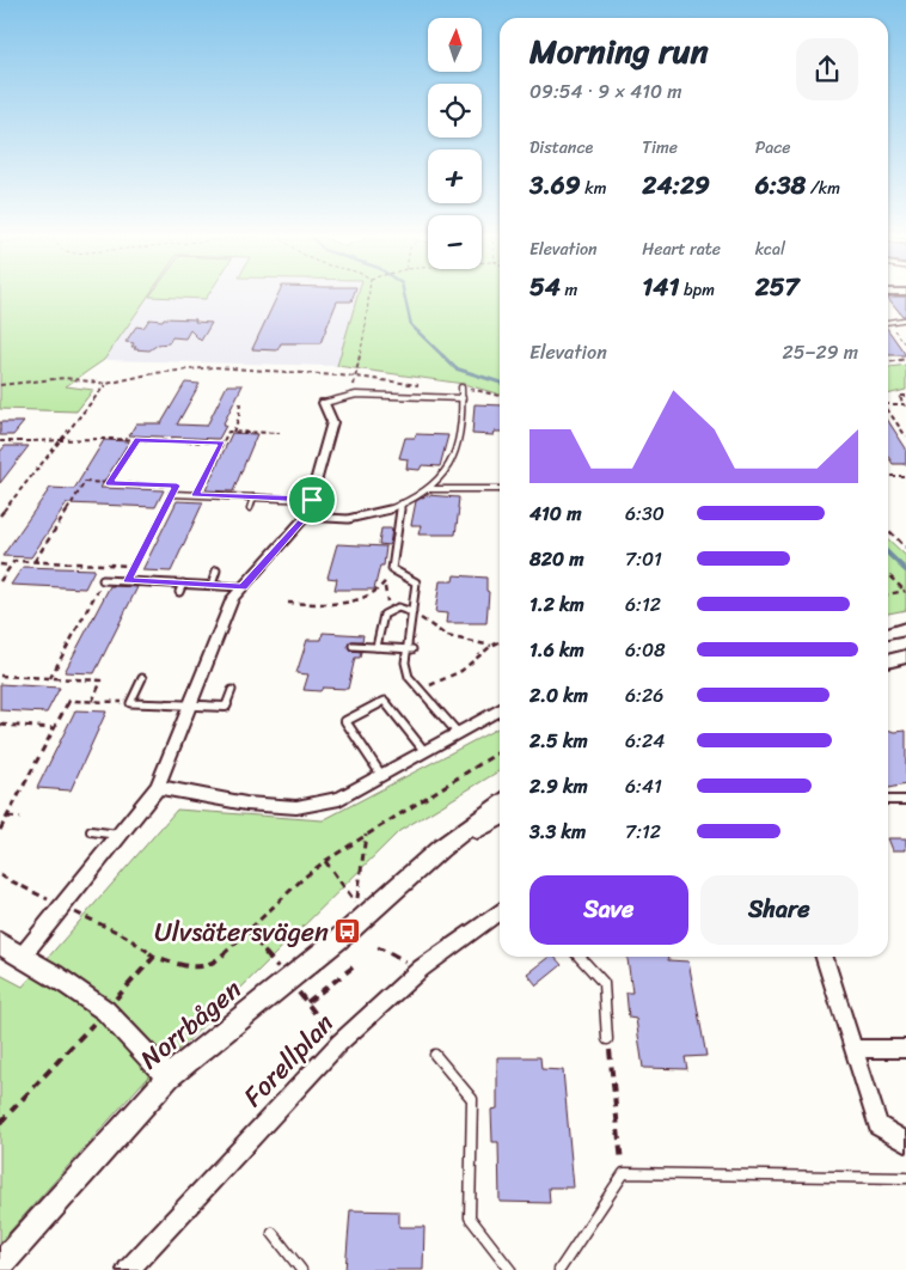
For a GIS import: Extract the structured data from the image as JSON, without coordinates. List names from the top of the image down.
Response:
{
  "streets": {
    "street": ["Norrbågen", "Forellplan"]
  },
  "places": {
    "bus stop": ["Ulvsätersvägen"]
  },
  "north": "top",
  "page": {
    "map_buttons": ["+", "−"],
    "heading": ["Morning run", "09:54 · 9 × 410 m"],
    "stats": [
      ["Distance", "3.69 km"],
      ["Time", "24:29"],
      ["Pace", "6:38 /km"],
      ["Elevation", "54 m"],
      ["Heart rate", "141 bpm"],
      ["kcal", "257"]
    ],
    "chart": ["Elevation", "25–29 m"],
    "list": [
      {
        "name": "410 m",
        "note": "6:30"
      },
      {
        "name": "820 m",
        "note": "7:01"
      },
      {
        "name": "1.2 km",
        "note": "6:12"
      },
      {
        "name": "1.6 km",
        "note": "6:08"
      },
      {
        "name": "2.0 km",
        "note": "6:26"
      },
      {
        "name": "2.5 km",
        "note": "6:24"
      },
      {
        "name": "2.9 km",
        "note": "6:41"
      },
      {
        "name": "3.3 km",
        "note": "7:12"
      }
    ],
    "buttons": ["Save", "Share"]
  }
}
